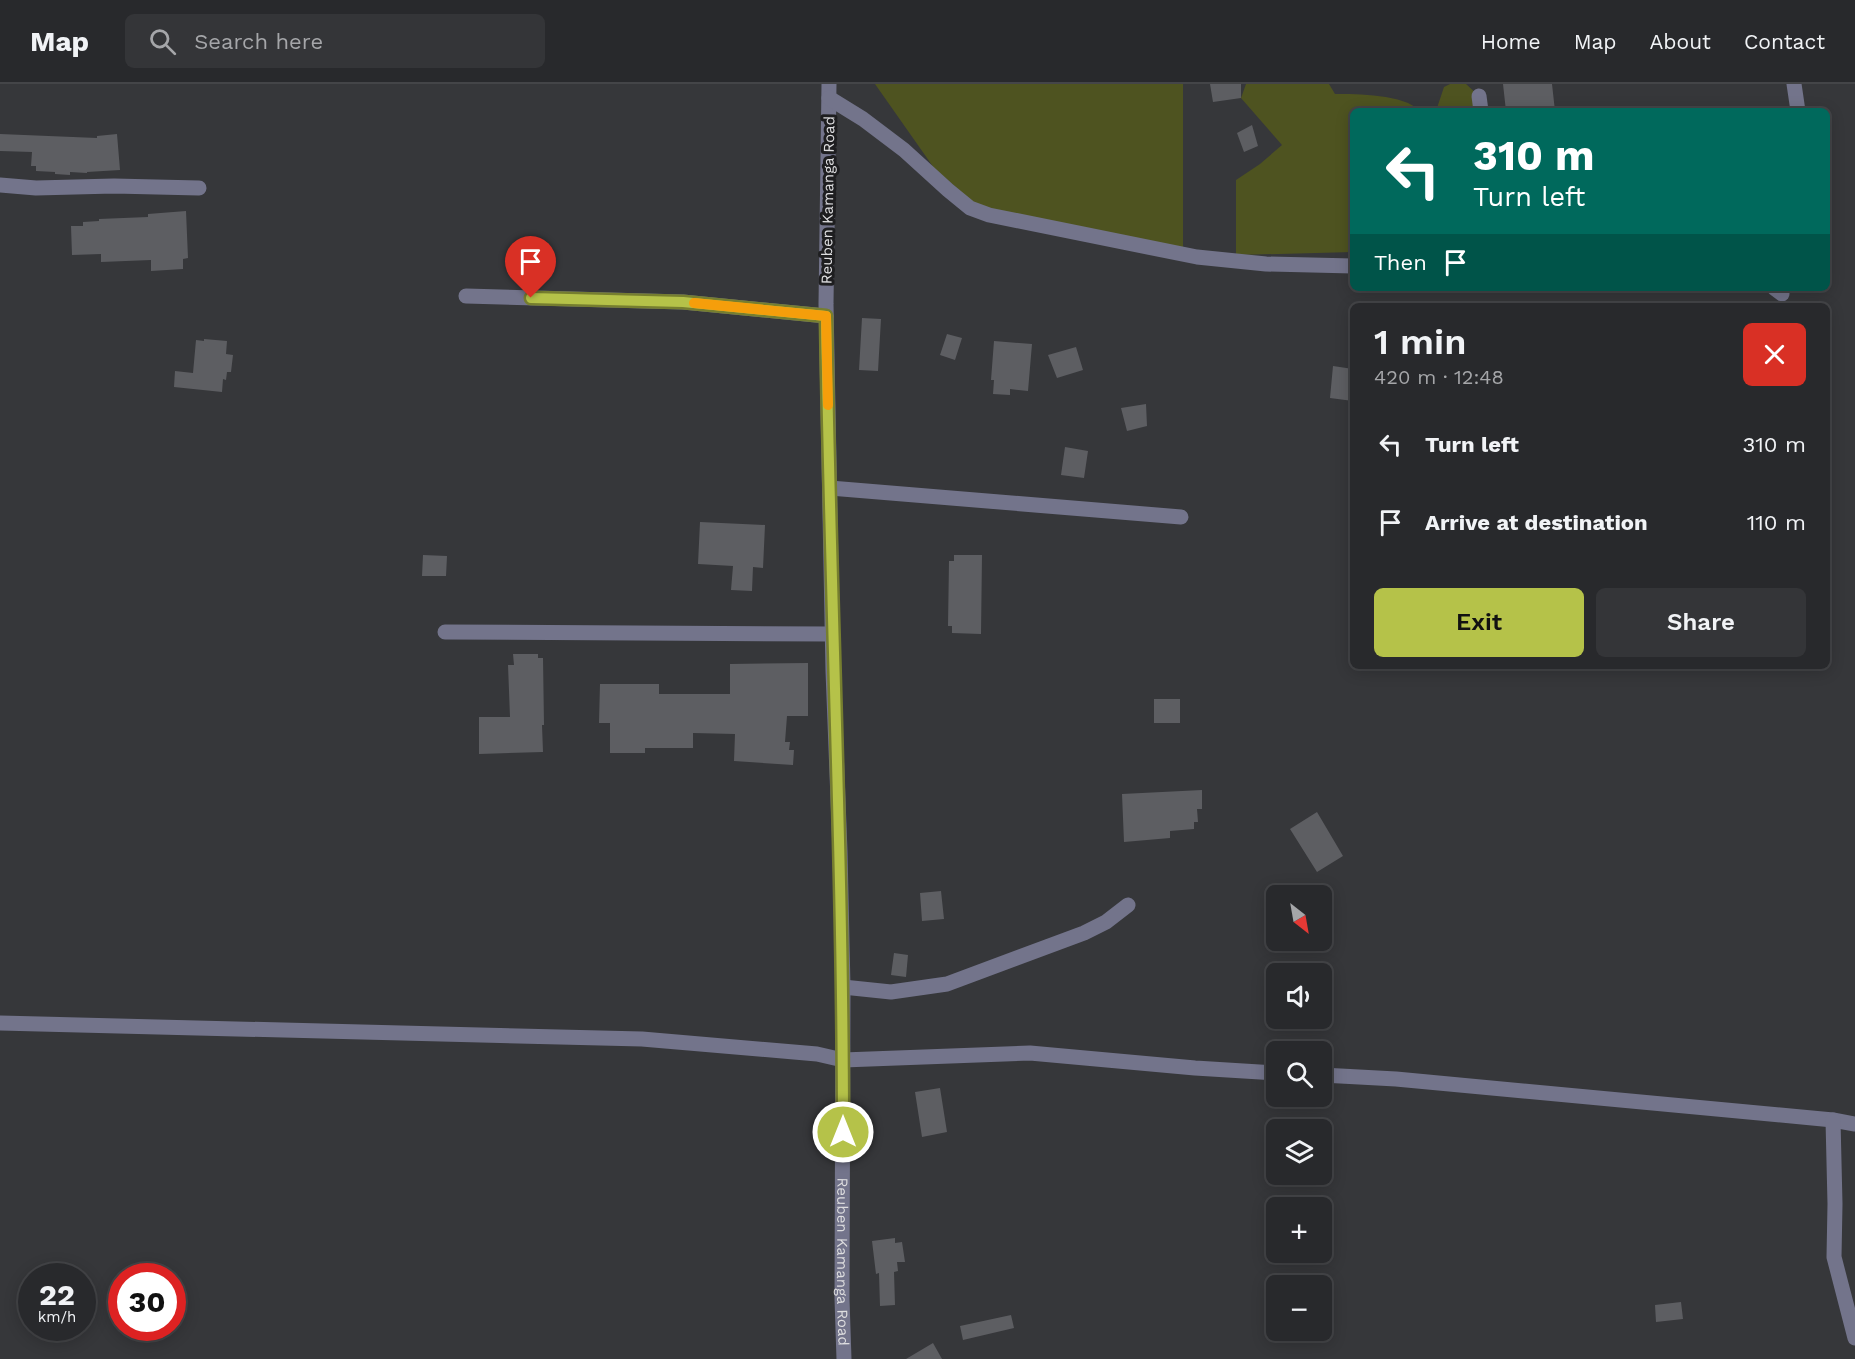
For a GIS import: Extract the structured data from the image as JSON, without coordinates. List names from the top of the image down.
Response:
{
  "streets": {
    "street": ["Reuben Kamanga Road"]
  },
  "north": "bottom right",
  "page": {
    "header": "Map",
    "search": "Search here",
    "nav": [
      "Home",
      "Map",
      "About",
      "Contact"
    ],
    "turn": ["310 m", "Turn left"],
    "then": "Then",
    "heading": ["1 min", "420 m · 12:48"],
    "list": [
      {
        "name": "Turn left",
        "value": "310 m"
      },
      {
        "name": "Arrive at destination",
        "value": "110 m"
      }
    ],
    "buttons": ["Exit", "Share"],
    "map_buttons": ["+", "−"],
    "speed": "22 km/h",
    "limit": "30"
  }
}
